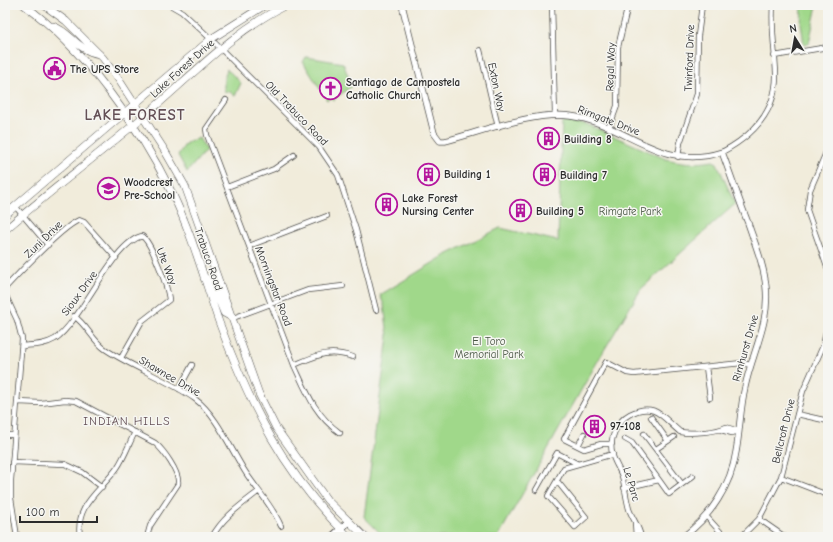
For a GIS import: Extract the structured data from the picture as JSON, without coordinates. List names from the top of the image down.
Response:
{
  "streets": {
    "main road": ["Lake Forest Drive", "Trabuco Road"],
    "street": [
      "Twinford Drive",
      "Regal Way",
      "Exton Way",
      "Old Trabuco Road",
      "Rimgate Drive",
      "Zuni Drive",
      "Ute Way",
      "Morningstar Road",
      "Sioux Drive",
      "Rimhurst Drive",
      "Shawnee Drive",
      "Bellcroft Drive",
      "Le Parc"
    ]
  },
  "crossings": [
    ["Twinford Drive", "Rimgate Drive"],
    ["Regal Way", "Rimgate Drive"],
    ["Lake Forest Drive", "Old Trabuco Road"],
    ["Lake Forest Drive", "Trabuco Road"],
    ["Exton Way", "Rimgate Drive"],
    ["Rimgate Drive", "Rimhurst Drive"],
    ["Zuni Drive", "Sioux Drive"],
    ["Ute Way", "Sioux Drive"],
    ["Ute Way", "Shawnee Drive"],
    ["Sioux Drive", "Shawnee Drive"],
    ["Rimhurst Drive", "Le Parc"]
  ],
  "districts": ["LAKE FOREST", "INDIAN HILLS"],
  "parks": ["Rimgate Park", "El Toro Memorial Park"],
  "places": {
    "public building": ["The UPS Store"],
    "church": ["Santiago de Campostela Catholic Church"],
    "building": [
      "Building 8",
      "Building 1",
      "Building 7",
      "Lake Forest Nursing Center",
      "Building 5",
      "97-108"
    ],
    "school or university": ["Woodcrest Pre-School"]
  },
  "scale_bar": "100 m",
  "north": "top"
}
